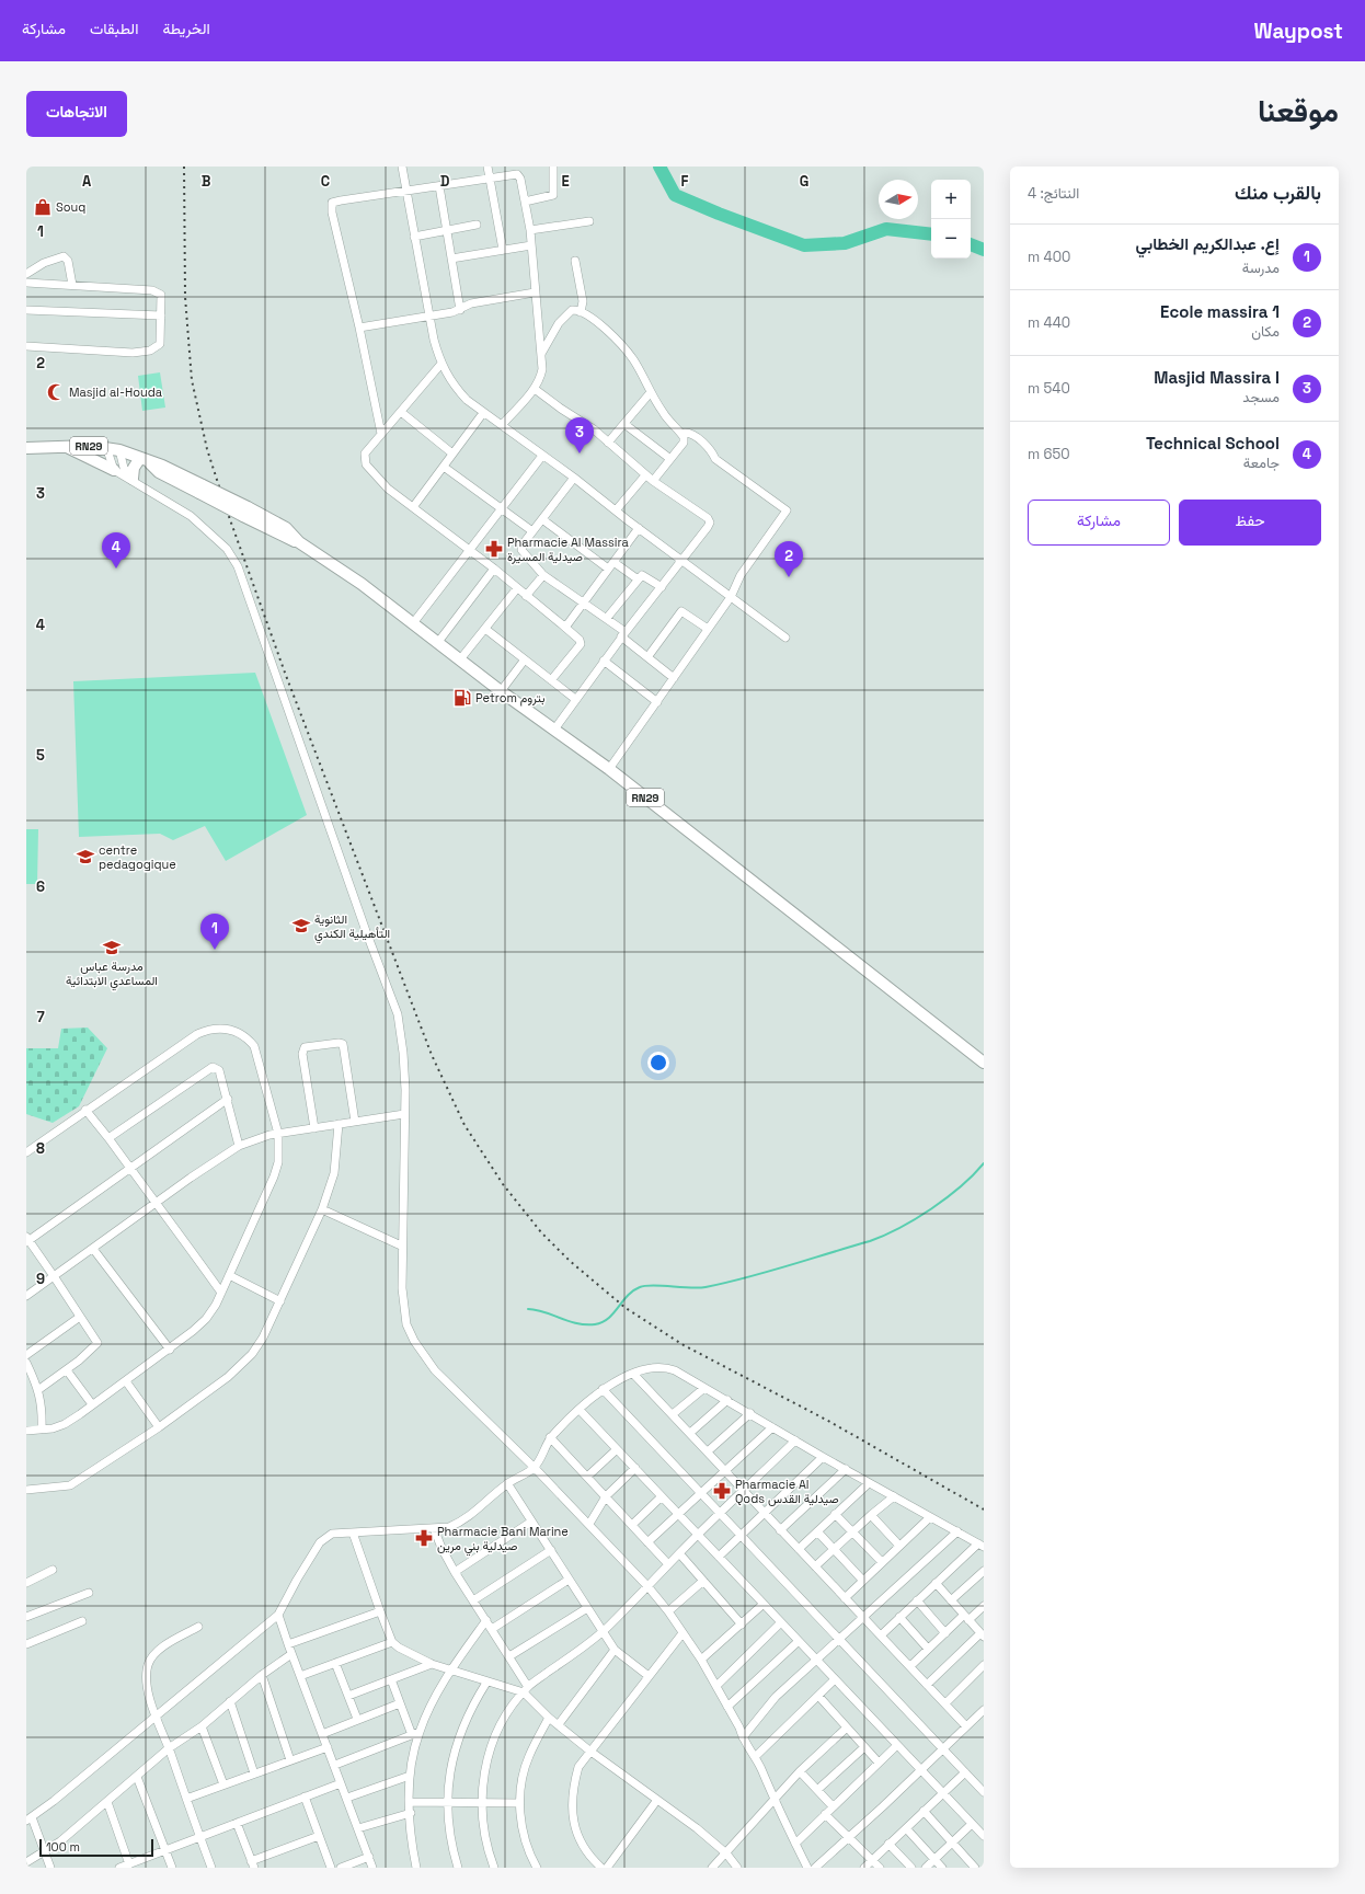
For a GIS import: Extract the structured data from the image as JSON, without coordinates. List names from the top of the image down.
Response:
{
  "streets": {
    "highway": ["RN29"]
  },
  "places": {
    "shop": ["Souq"],
    "mosque": ["Masjid al-Houda"],
    "pharmacy": ["Pharmacie Al Massira صيدلية المسيرة", "Pharmacie Al Qods صيدلية القدس", "Pharmacie Bani Marine صيدلية بني مرين"],
    "fuel station": ["Petrom بتروم"],
    "school or university": ["centre pedagogique", "الثانوية التأهيلية الكندي", "مدرسة عباس المساعدي الابتدائية"]
  },
  "scale_bar": "100 m",
  "north": "right",
  "page": {
    "header": "Waypost",
    "nav": ["الخريطة", "الطبقات", "مشاركة"],
    "title": "موقعنا",
    "buttons": [
      "الاتجاهات",
      ["حفظ", "مشاركة"]
    ],
    "heading": ["بالقرب منك", "النتائج: 4"],
    "map_buttons": ["+", "−"],
    "list": [
      {
        "mark": "1",
        "name": "إع. عبدالكريم الخطابي",
        "note": "مدرسة",
        "value": "400 m"
      },
      {
        "mark": "2",
        "name": "Ecole massira 1",
        "note": "مكان",
        "value": "440 m"
      },
      {
        "mark": "3",
        "name": "Masjid Massira I",
        "note": "مسجد",
        "value": "540 m"
      },
      {
        "mark": "4",
        "name": "Technical School",
        "note": "جامعة",
        "value": "650 m"
      }
    ],
    "pins": [
      "3",
      "4",
      "2",
      "1"
    ],
    "scale": "100 m"
  },
  "grid": {
    "columns": [
      "A",
      "B",
      "C",
      "D",
      "E",
      "F",
      "G"
    ],
    "rows": [
      "1",
      "2",
      "3",
      "4",
      "5",
      "6",
      "7",
      "8",
      "9"
    ]
  }
}
